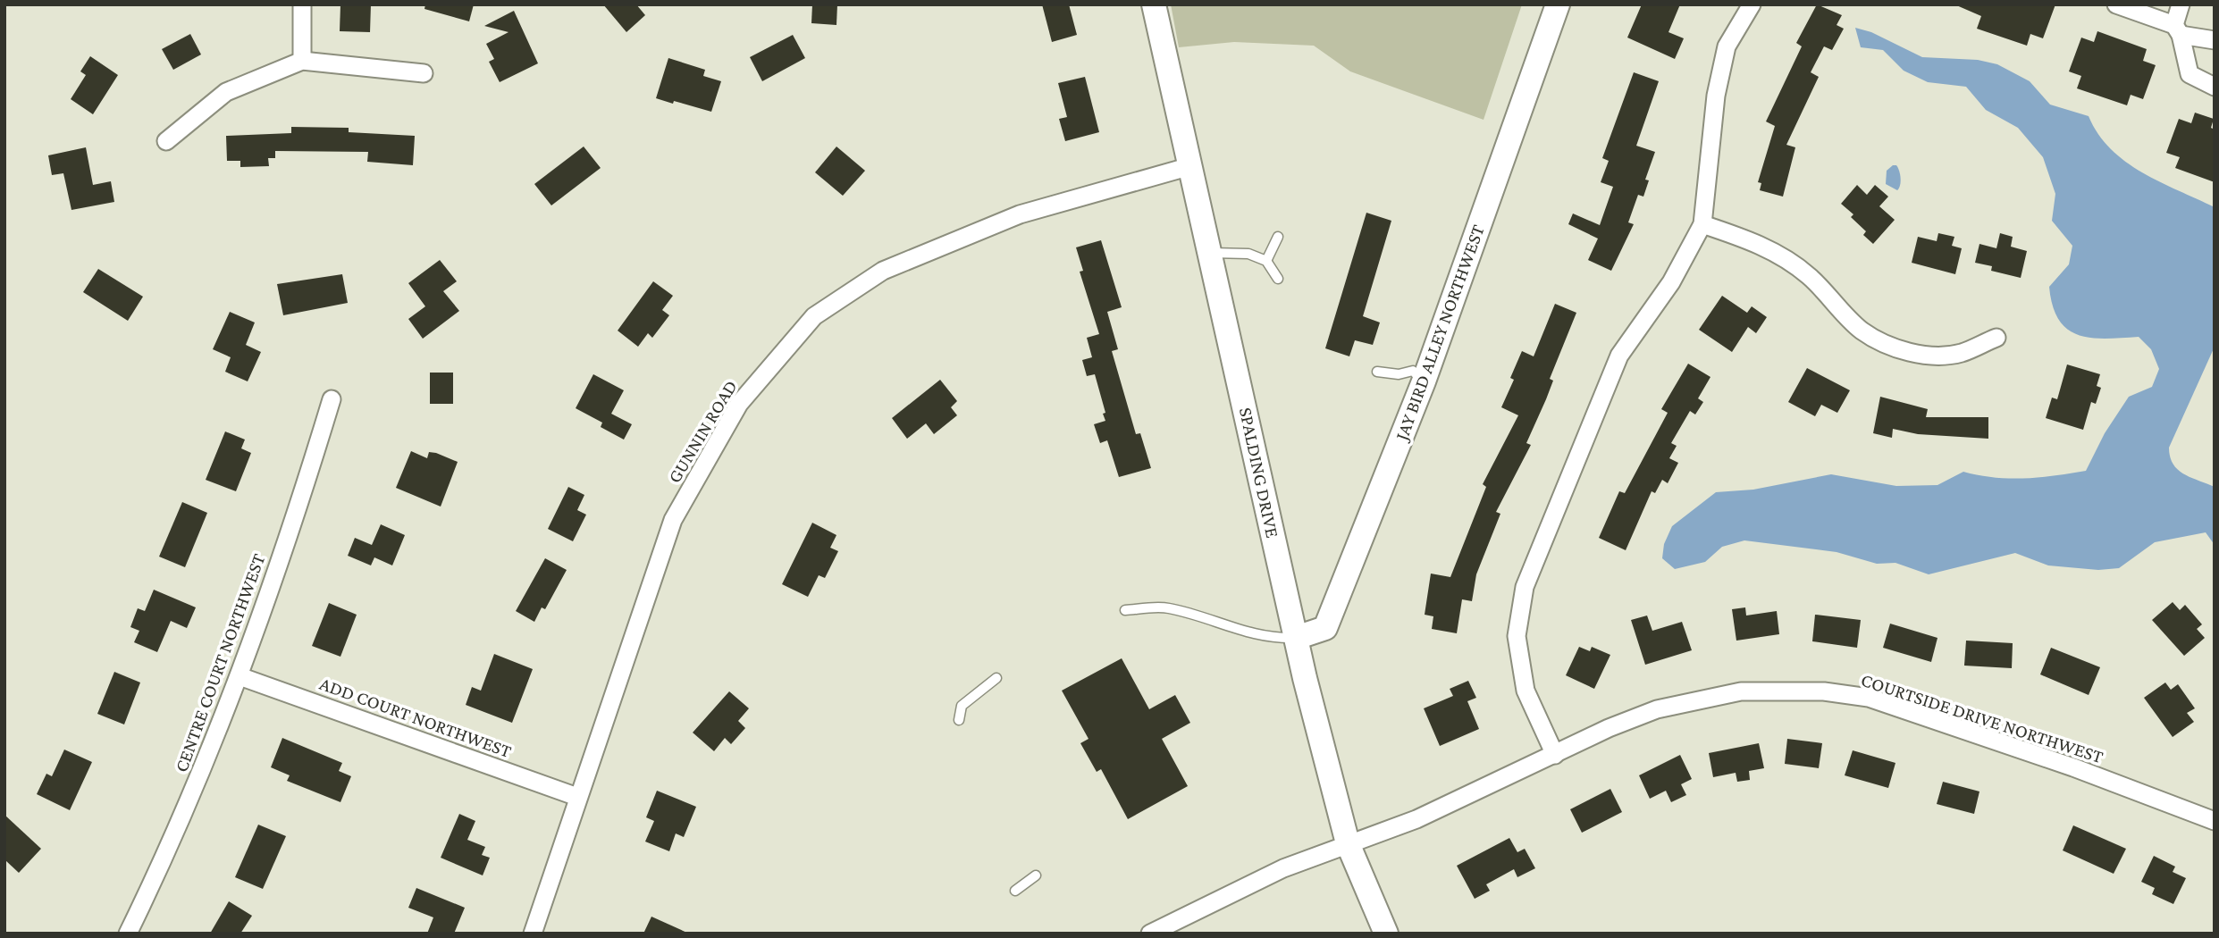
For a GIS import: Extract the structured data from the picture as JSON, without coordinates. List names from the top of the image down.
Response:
{
  "streets": {
    "main road": ["JAY BIRD ALLEY NORTHWEST", "SPALDING DRIVE"],
    "street": [
      "GUNNIN ROAD",
      "CENTRE COURT NORTHWEST",
      "ADD COURT NORTHWEST",
      "COURTSIDE DRIVE NORTHWEST"
    ]
  },
  "crossings": [
    ["JAY BIRD ALLEY NORTHWEST", "SPALDING DRIVE"],
    ["GUNNIN ROAD", "SPALDING DRIVE"],
    ["GUNNIN ROAD", "ADD COURT NORTHWEST"],
    ["SPALDING DRIVE", "COURTSIDE DRIVE NORTHWEST"],
    ["CENTRE COURT NORTHWEST", "ADD COURT NORTHWEST"]
  ]
}
